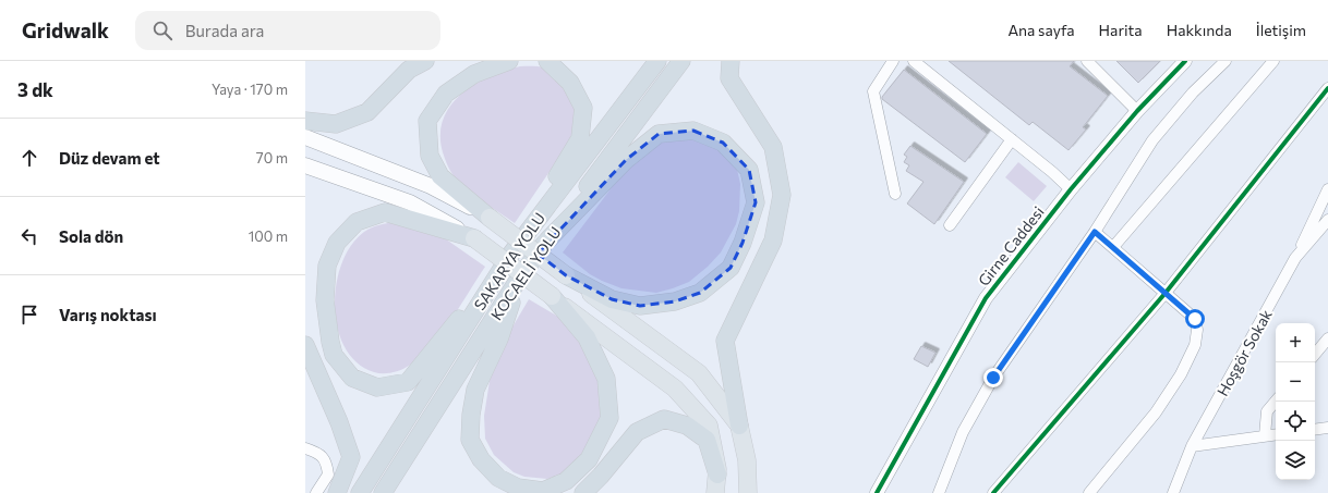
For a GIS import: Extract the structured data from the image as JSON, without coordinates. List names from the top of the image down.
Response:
{
  "streets": {
    "highway": ["SAKARYA YOLU", "KOCAELİ YOLU"],
    "street": ["Girne Caddesi", "Hoşgör Sokak"]
  },
  "page": {
    "header": "Gridwalk",
    "search": "Burada ara",
    "nav": [
      "Ana sayfa",
      "Harita",
      "Hakkında",
      "İletişim"
    ],
    "heading": ["3 dk", "Yaya · 170 m"],
    "list": [
      ["Düz devam et", "70 m"],
      ["Sola dön", "100 m"],
      "Varış noktası"
    ],
    "map_buttons": ["+", "−"]
  }
}
